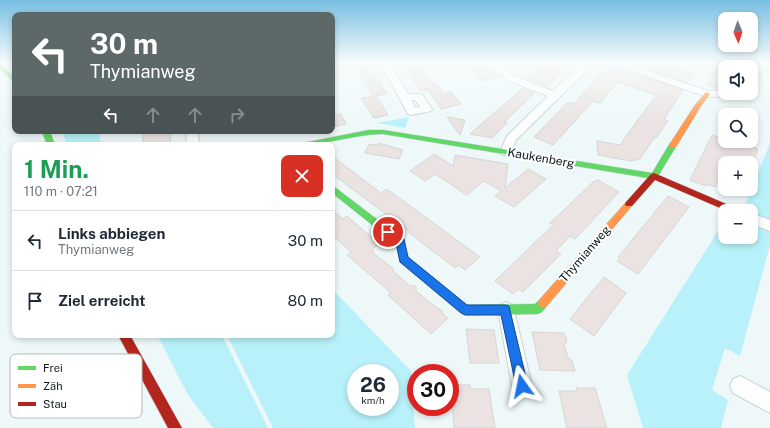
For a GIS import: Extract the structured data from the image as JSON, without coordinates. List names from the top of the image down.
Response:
{
  "streets": {
    "street": ["Kaukenberg", "Thymianweg"]
  },
  "crossings": [
    ["Kaukenberg", "Thymianweg"]
  ],
  "legend": ["Frei", "Zäh", "Stau"],
  "north": "bottom",
  "page": {
    "map_buttons": ["+", "−"],
    "turn": ["30 m", "Thymianweg"],
    "heading": ["1 Min.", "110 m · 07:21"],
    "list": [
      {
        "name": "Links abbiegen",
        "note": "Thymianweg",
        "value": "30 m"
      },
      {
        "name": "Ziel erreicht",
        "value": "80 m"
      }
    ],
    "speed": "26 km/h",
    "limit": "30"
  }
}
